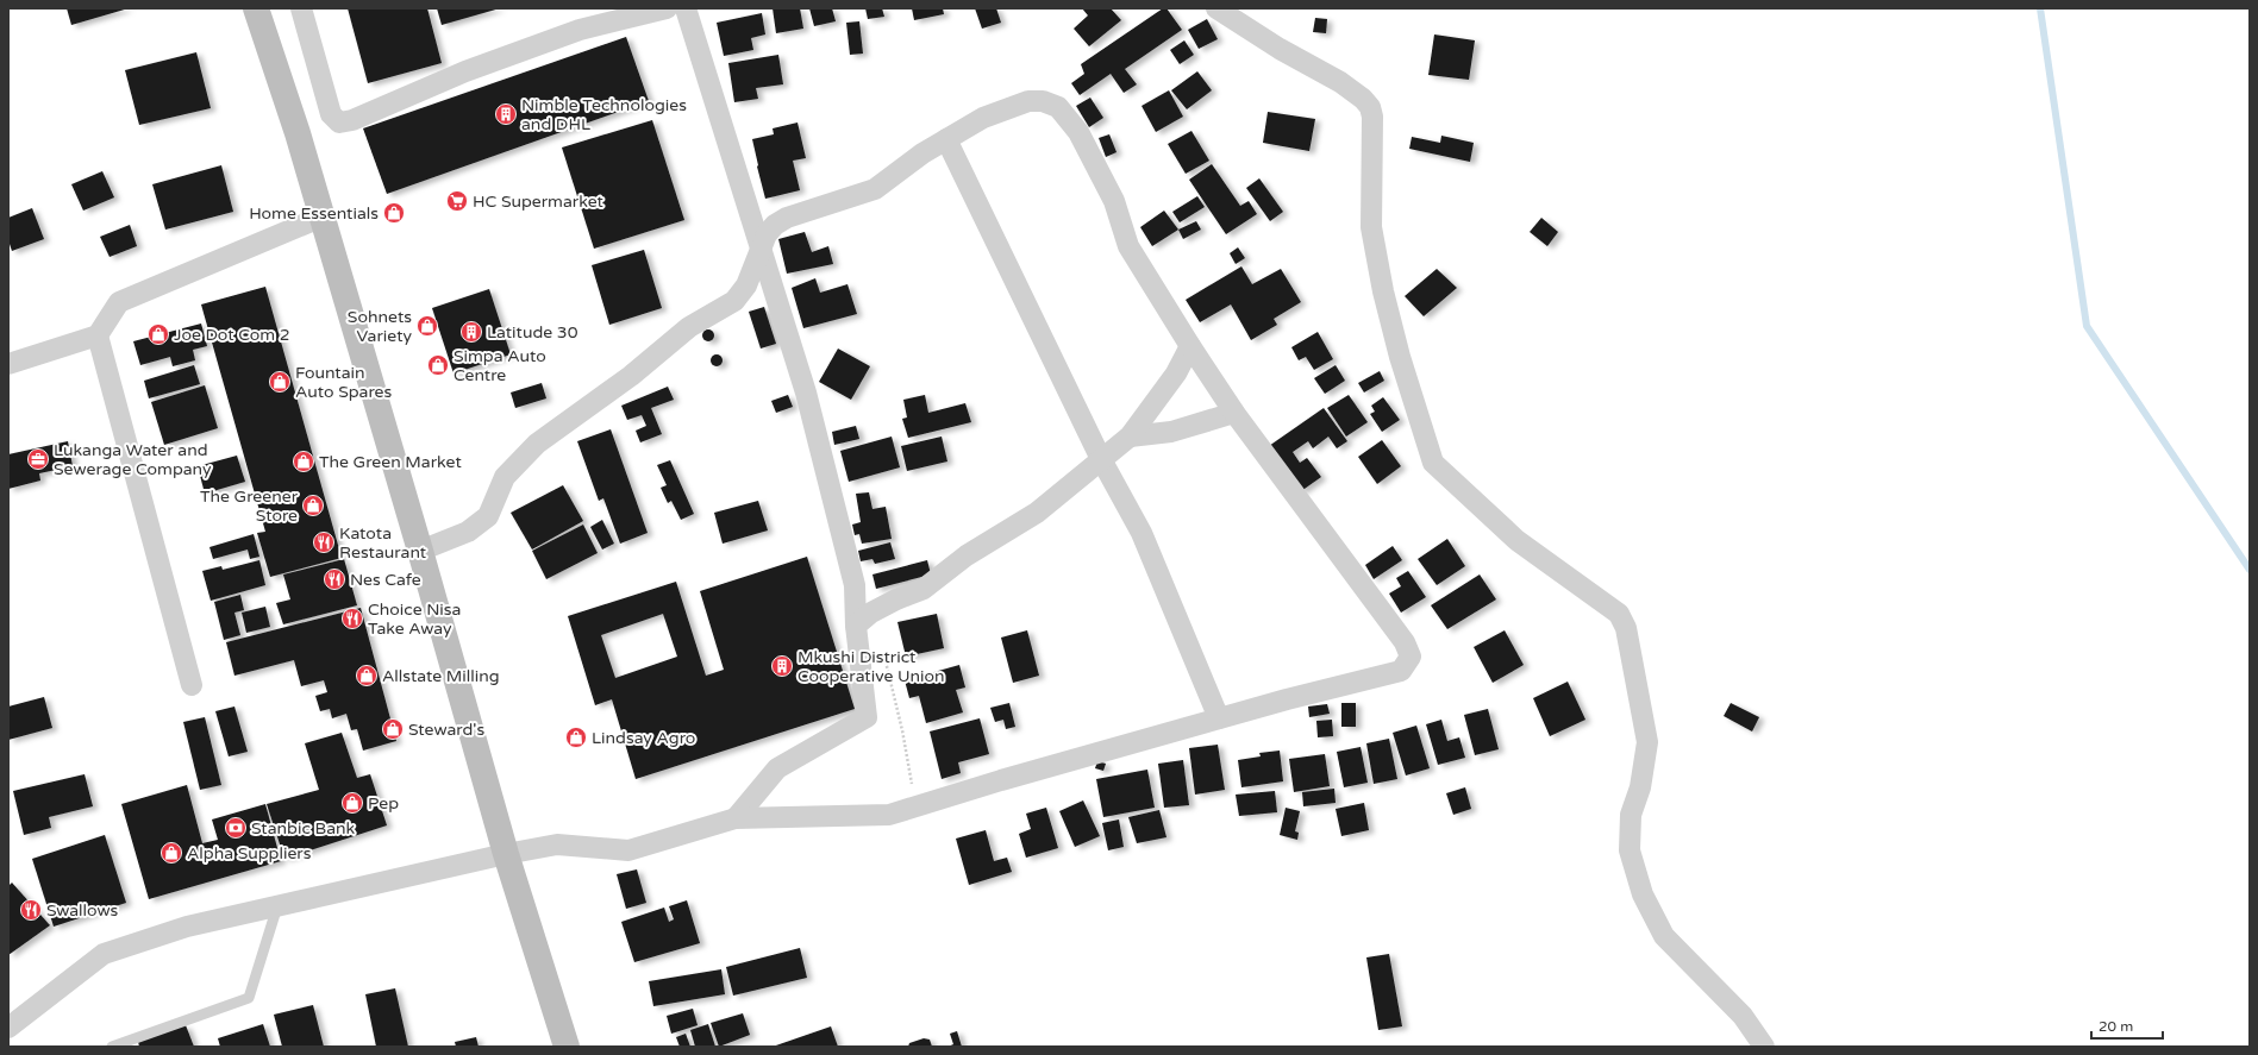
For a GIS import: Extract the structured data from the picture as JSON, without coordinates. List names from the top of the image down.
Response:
{
  "places": {
    "building": ["Nimble Technologies and DHL", "Latitude 30", "Mkushi District Cooperative Union"],
    "supermarket": ["HC Supermarket"],
    "shop": [
      "Home Essentials",
      "Sohnets Variety",
      "Joe Dot Com 2",
      "Simpa Auto Centre",
      "Fountain Auto Spares",
      "The Green Market",
      "The Greener Store",
      "Allstate Milling",
      "Steward's",
      "Lindsay Agro",
      "Pep",
      "Alpha Suppliers"
    ],
    "office": ["Lukanga Water and Sewerage Company"],
    "restaurant": [
      "Katota Restaurant",
      "Nes Cafe",
      "Choice Nisa Take Away",
      "Swallows"
    ],
    "bank": ["Stanbic Bank"]
  },
  "scale_bar": "20 m"
}
